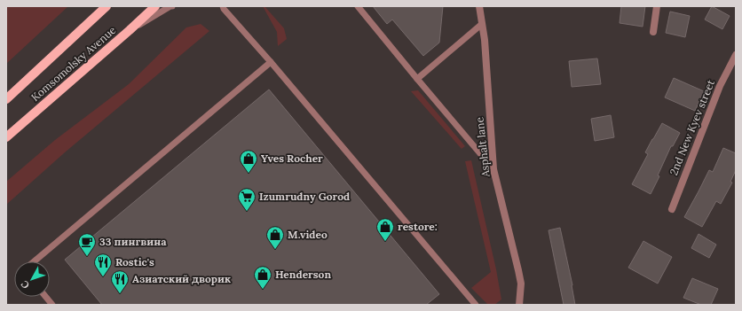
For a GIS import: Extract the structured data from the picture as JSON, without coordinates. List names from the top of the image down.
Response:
{
  "streets": {
    "main road": ["Komsomolsky Avenue"],
    "street": ["2nd New Kyev street", "Asphalt lane"]
  },
  "places": {
    "shop": [
      "Yves Rocher",
      "restore:",
      "M.video",
      "Henderson"
    ],
    "supermarket": ["Izumrudny Gorod"],
    "cafe": ["33 пингвина"],
    "restaurant": ["Rostic's", "Азиатский дворик"]
  },
  "north": "bottom left"
}
